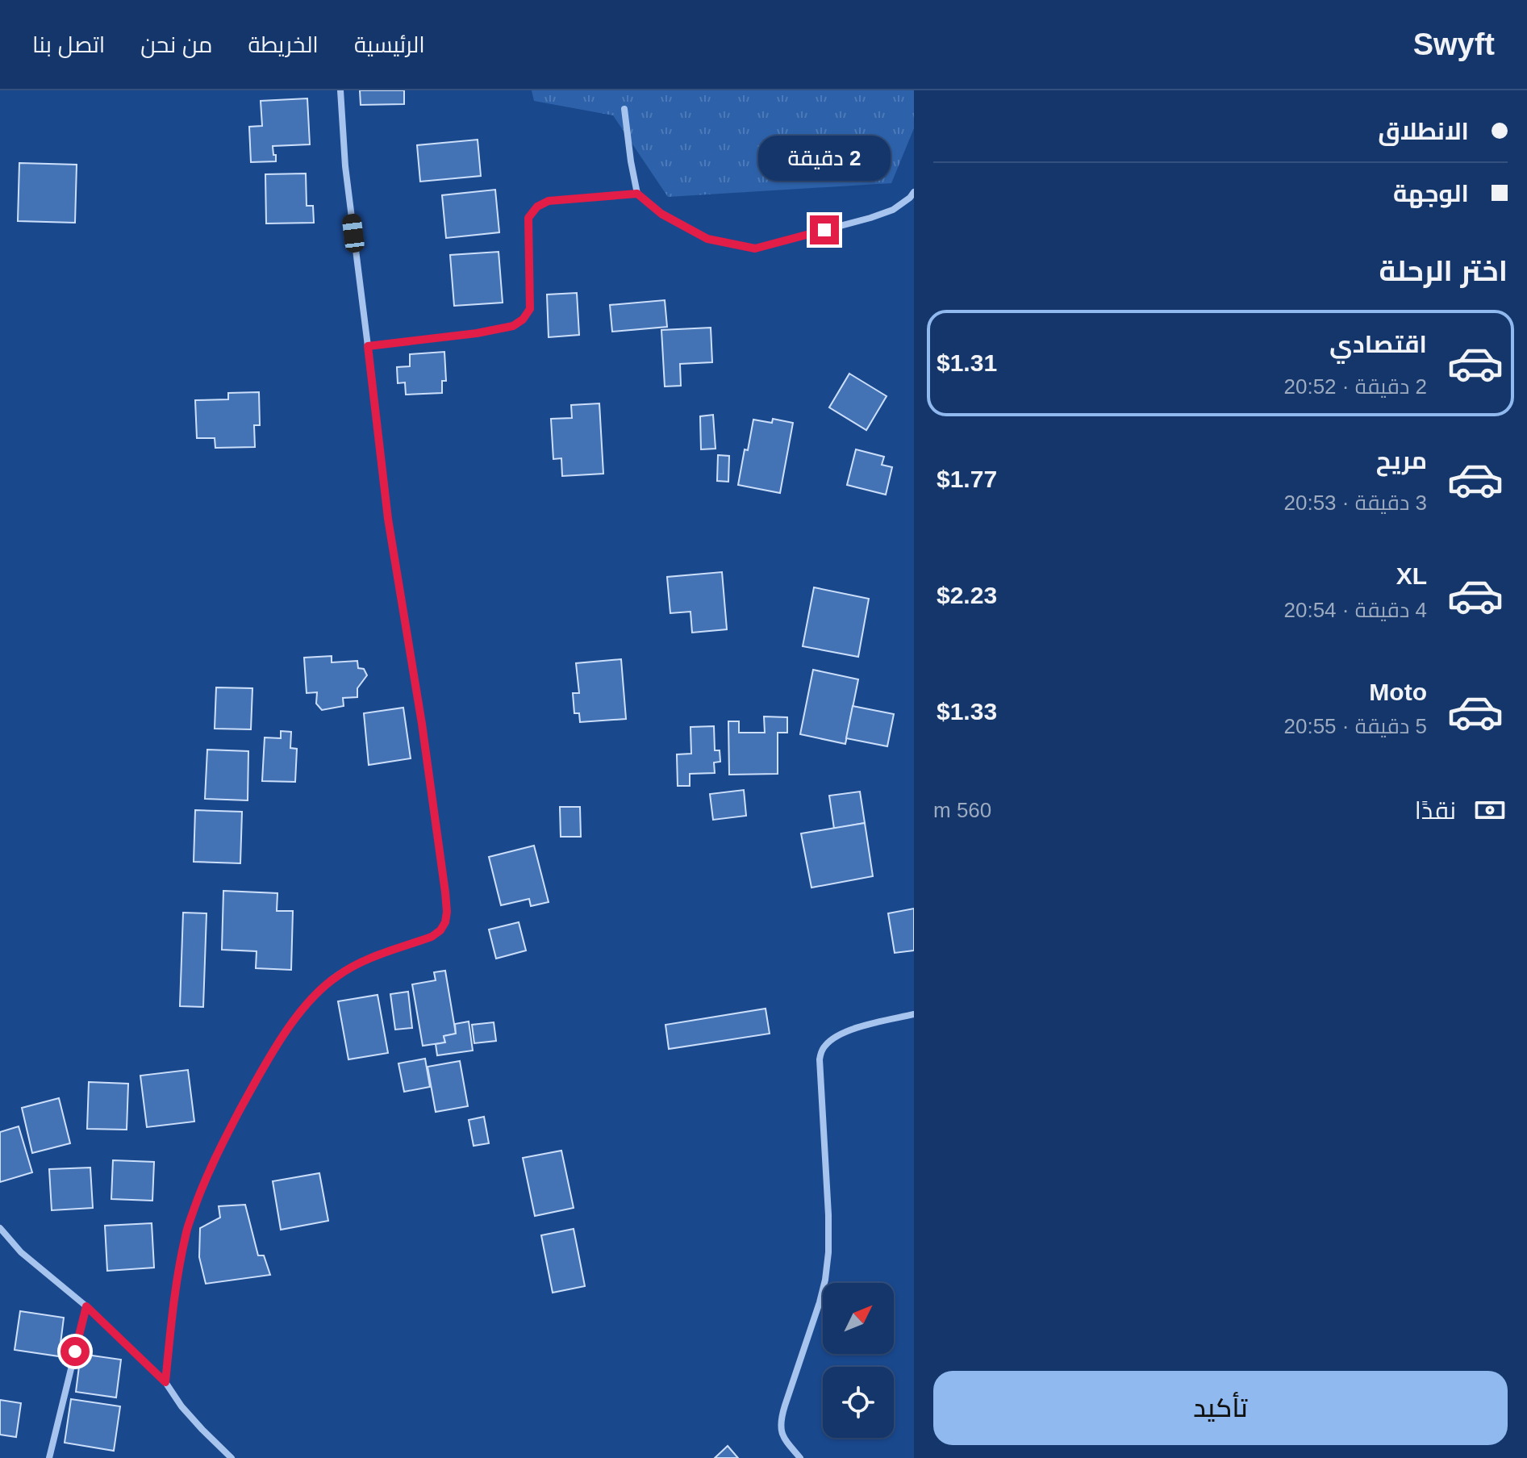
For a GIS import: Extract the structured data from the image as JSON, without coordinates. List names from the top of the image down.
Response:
{
  "north": "top right",
  "page": {
    "header": "Swyft",
    "nav": [
      "الرئيسية",
      "الخريطة",
      "من نحن",
      "اتصل بنا"
    ],
    "banner": ["الانطلاق", "الوجهة"],
    "bubble": "2 دقيقة",
    "heading": "اختر الرحلة",
    "list": [
      {
        "name": "اقتصادي",
        "note": "2 دقيقة · 20:52",
        "value": "$1.31"
      },
      {
        "name": "مريح",
        "note": "3 دقيقة · 20:53",
        "value": "$1.77"
      },
      {
        "name": "XL",
        "note": "4 دقيقة · 20:54",
        "value": "$2.23"
      },
      {
        "name": "Moto",
        "note": "5 دقيقة · 20:55",
        "value": "$1.33"
      }
    ],
    "pay": ["نقدًا", "560 m"],
    "buttons": "تأكيد"
  }
}
